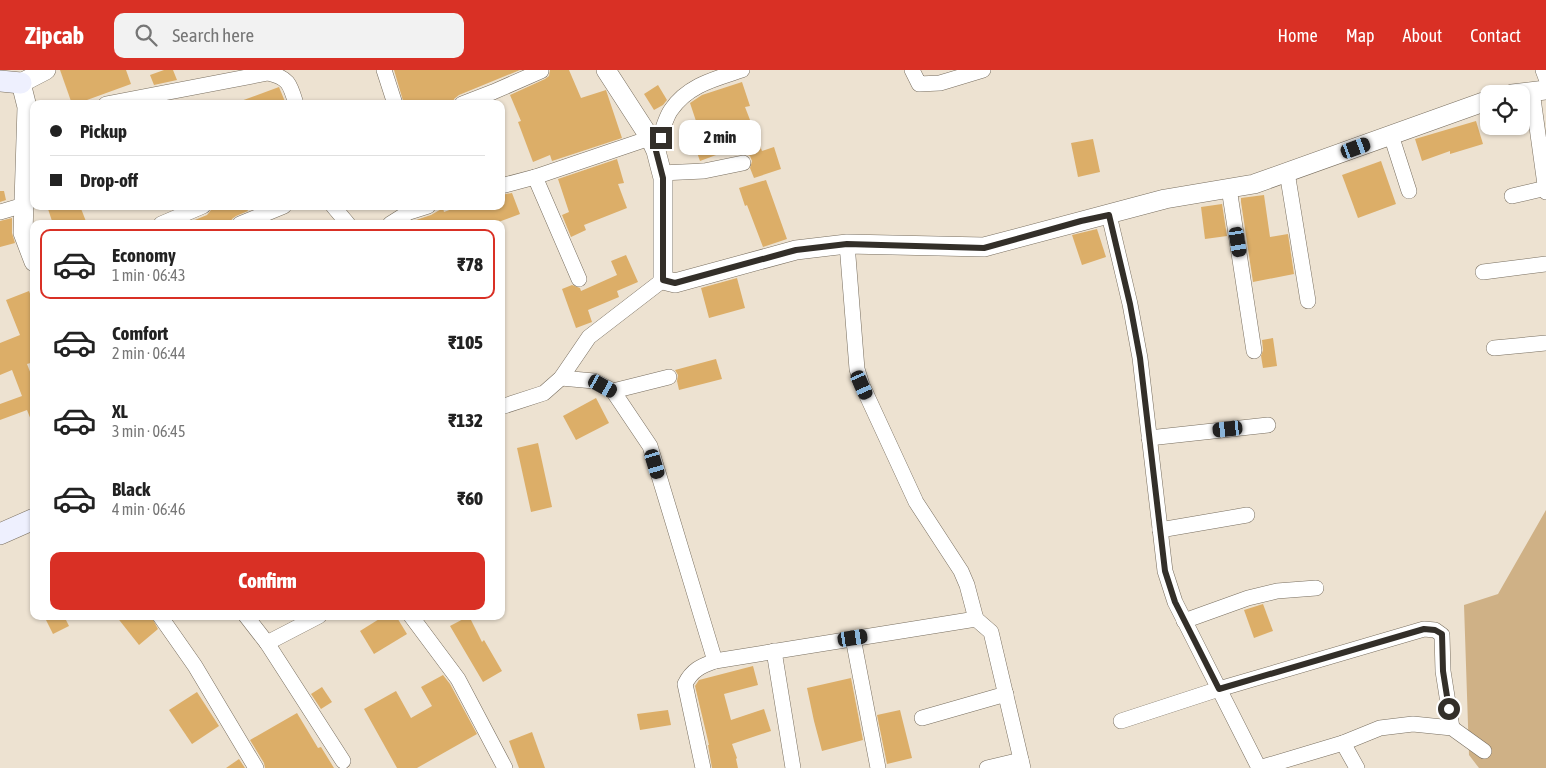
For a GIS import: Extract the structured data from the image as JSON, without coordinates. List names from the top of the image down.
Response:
{
  "page": {
    "header": "Zipcab",
    "search": "Search here",
    "nav": [
      "Home",
      "Map",
      "About",
      "Contact"
    ],
    "banner": ["Pickup", "Drop-off"],
    "bubble": "2 min",
    "list": [
      {
        "name": "Economy",
        "note": "1 min · 06:43",
        "value": "₹78"
      },
      {
        "name": "Comfort",
        "note": "2 min · 06:44",
        "value": "₹105"
      },
      {
        "name": "XL",
        "note": "3 min · 06:45",
        "value": "₹132"
      },
      {
        "name": "Black",
        "note": "4 min · 06:46",
        "value": "₹60"
      }
    ],
    "buttons": "Confirm"
  }
}
